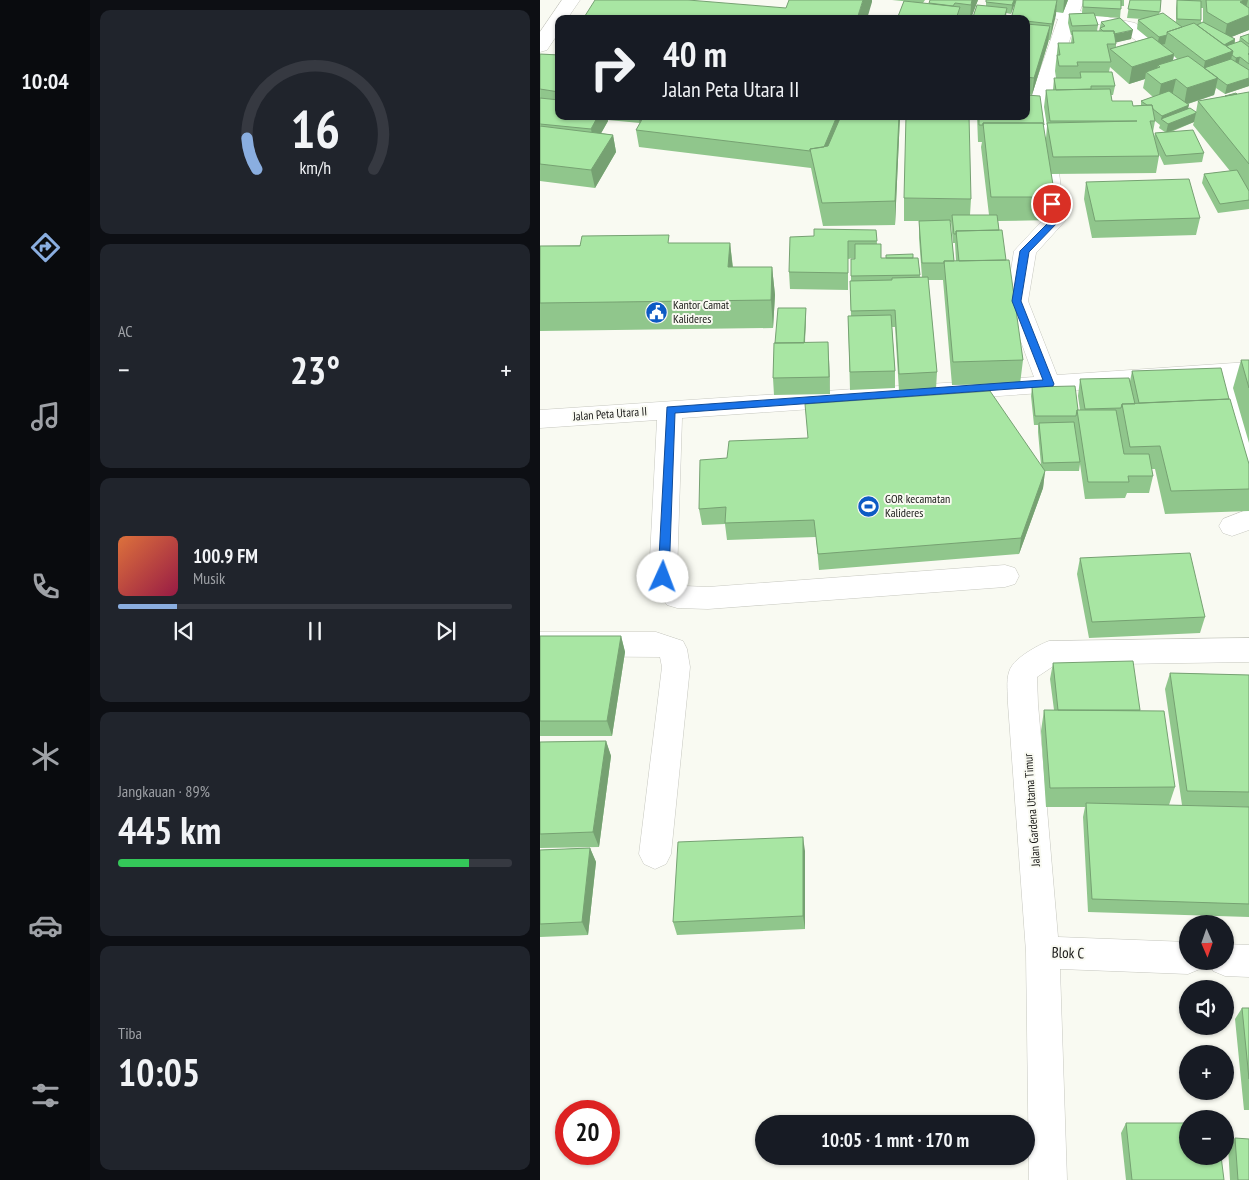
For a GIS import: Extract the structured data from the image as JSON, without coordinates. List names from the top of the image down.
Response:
{
  "streets": {
    "street": ["Jalan Peta Utara II", "Jalan Gardena Utama Timur", "Blok C"]
  },
  "crossings": [
    ["Jalan Gardena Utama Timur", "Blok C"]
  ],
  "places": {
    "public building": ["Kantor Camat Kalideres"],
    "sports": ["GOR kecamatan Kalideres"]
  },
  "north": "bottom",
  "page": {
    "tabs": "10:04",
    "turn": ["40 m", "Jalan Peta Utara II"],
    "tile": [
      "AC",
      ["Jangkauan · 89%", "445 km"],
      ["Tiba", "10:05"]
    ],
    "heat": ["−", "23°", "+"],
    "song": ["100.9 FM", "Musik"],
    "map_buttons": ["+", "−"],
    "limit": "20",
    "trip": "10:05 · 1 mnt · 170 m",
    "gauge": ["16", "km/h"]
  }
}
